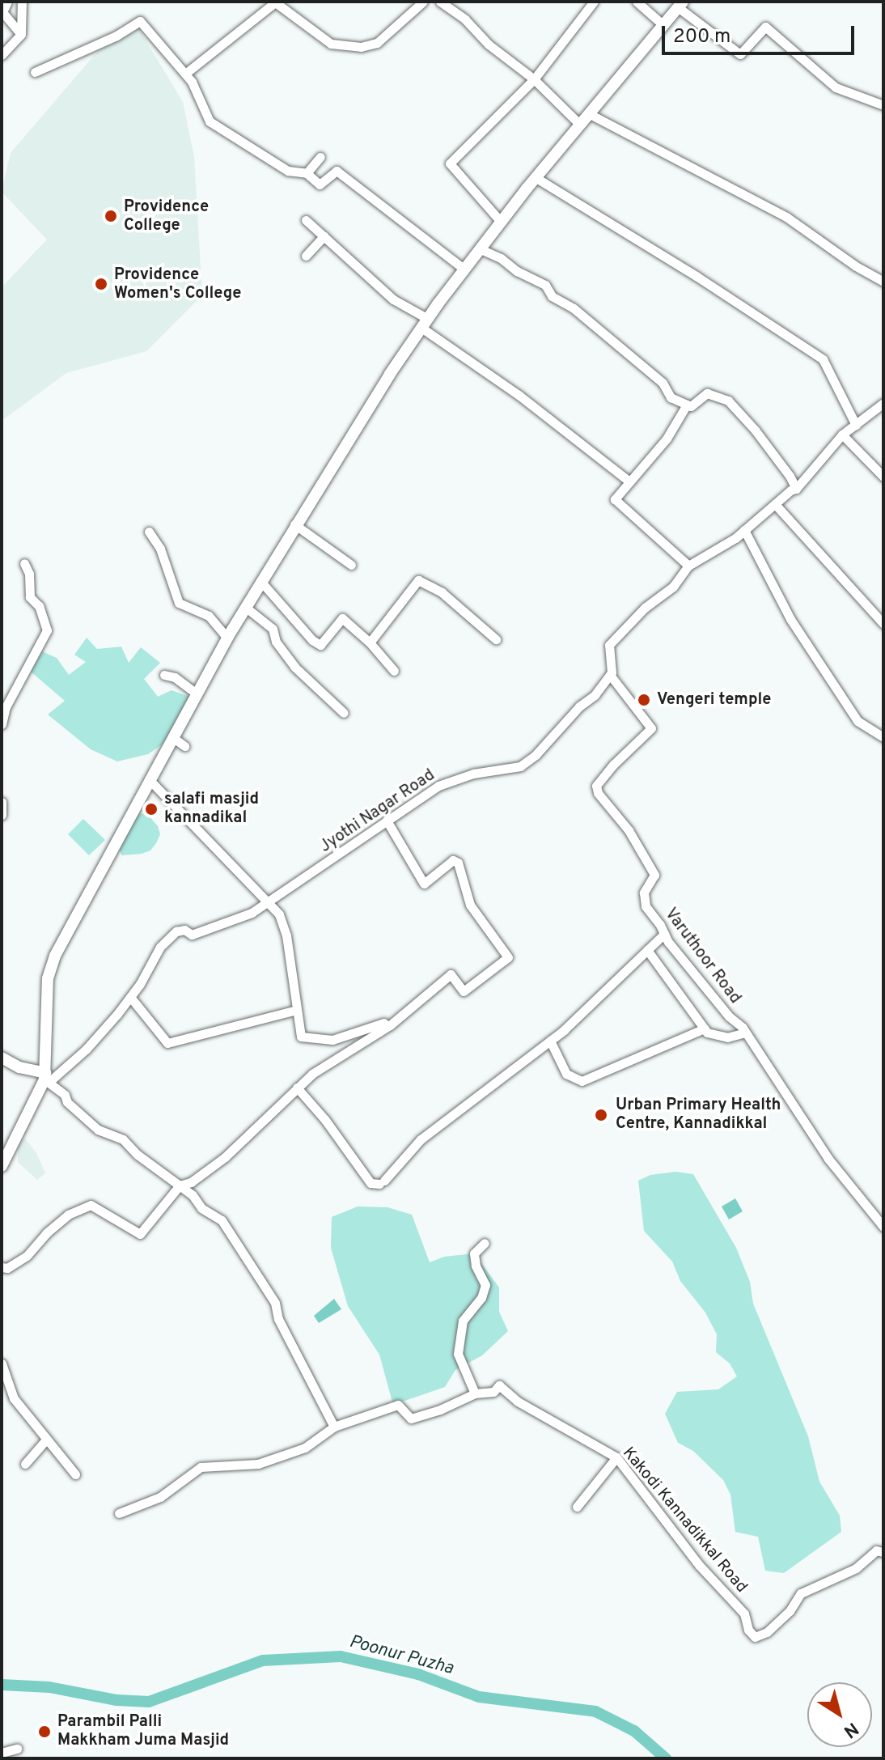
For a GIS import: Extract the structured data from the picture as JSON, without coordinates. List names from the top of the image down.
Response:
{
  "streets": {
    "street": ["Jyothi Nagar Road", "Varuthoor Road", "Kakodi Kannadikkal Road"]
  },
  "crossings": [
    ["Jyothi Nagar Road", "Varuthoor Road"]
  ],
  "water": ["Poonur Puzha"],
  "places": [
    "Providence College",
    "Providence Women's College",
    "Vengeri temple",
    "salafi masjid kannadikal",
    "Urban Primary Health Centre, Kannadikkal",
    "Parambil Palli Makkham Juma Masjid"
  ],
  "scale_bar": "200 m",
  "north": "bottom right"
}
